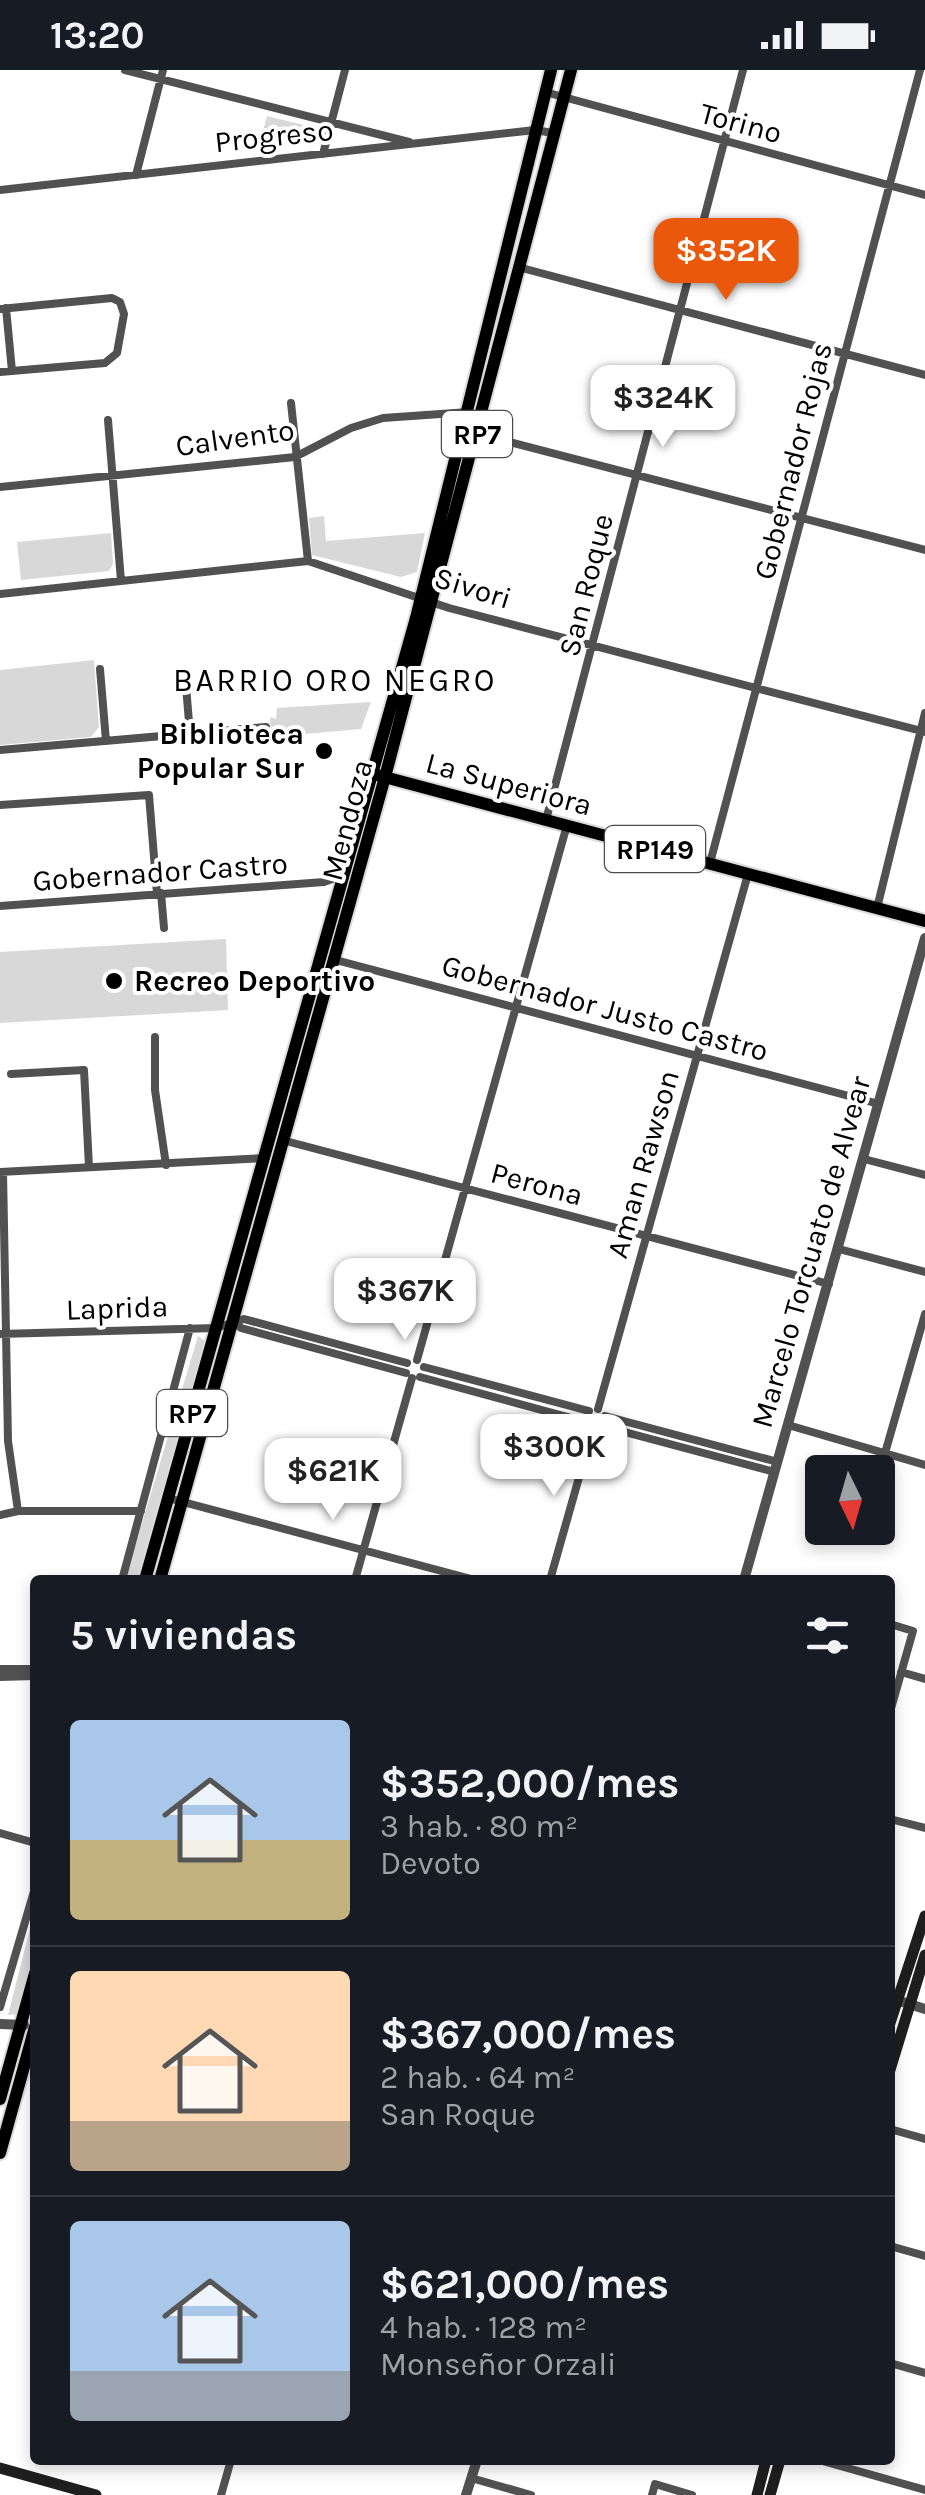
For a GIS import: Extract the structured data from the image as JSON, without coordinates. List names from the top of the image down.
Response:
{
  "streets": {
    "main road": [
      "RP7",
      "La Superiora",
      "Mendoza",
      "RP149"
    ],
    "street": [
      "Torino",
      "Progreso",
      "Calvento",
      "Gobernador Rojas",
      "San Roque",
      "Sivori",
      "Gobernador Castro",
      "Gobernador Justo Castro",
      "Aman Rawson",
      "Perona",
      "Marcelo Torcuato de Alvear",
      "Laprida"
    ]
  },
  "crossings": [
    ["Torino", "Gobernador Rojas"],
    ["Torino", "San Roque"],
    ["Torino", "Mendoza"],
    ["Progreso", "Mendoza"],
    ["Calvento", "Mendoza"],
    ["Gobernador Rojas", "Sivori"],
    ["Gobernador Rojas", "La Superiora"],
    ["San Roque", "Sivori"],
    ["San Roque", "La Superiora"],
    ["Sivori", "Mendoza"],
    ["La Superiora", "Mendoza"],
    ["La Superiora", "Aman Rawson"],
    ["Mendoza", "Gobernador Castro"],
    ["Mendoza", "Gobernador Justo Castro"],
    ["Mendoza", "Perona"],
    ["Mendoza", "Laprida"],
    ["Gobernador Justo Castro", "Aman Rawson"],
    ["Gobernador Justo Castro", "Marcelo Torcuato de Alvear"],
    ["Aman Rawson", "Perona"],
    ["Perona", "Marcelo Torcuato de Alvear"]
  ],
  "districts": ["BARRIO ORO NEGRO"],
  "places": ["Biblioteca Popular Sur", "Recreo Deportivo"],
  "north": "bottom",
  "page": {
    "status": "13:20",
    "price": [
      "$352K",
      "$324K",
      "$367K",
      "$300K",
      "$621K"
    ],
    "heading": "5 viviendas",
    "list": [
      {
        "name": "$352,000/mes",
        "note": "3 hab. · 80 m² · Devoto"
      },
      {
        "name": "$367,000/mes",
        "note": "2 hab. · 64 m² · San Roque"
      },
      {
        "name": "$621,000/mes",
        "note": "4 hab. · 128 m² · Monseñor Orzali"
      }
    ]
  }
}
